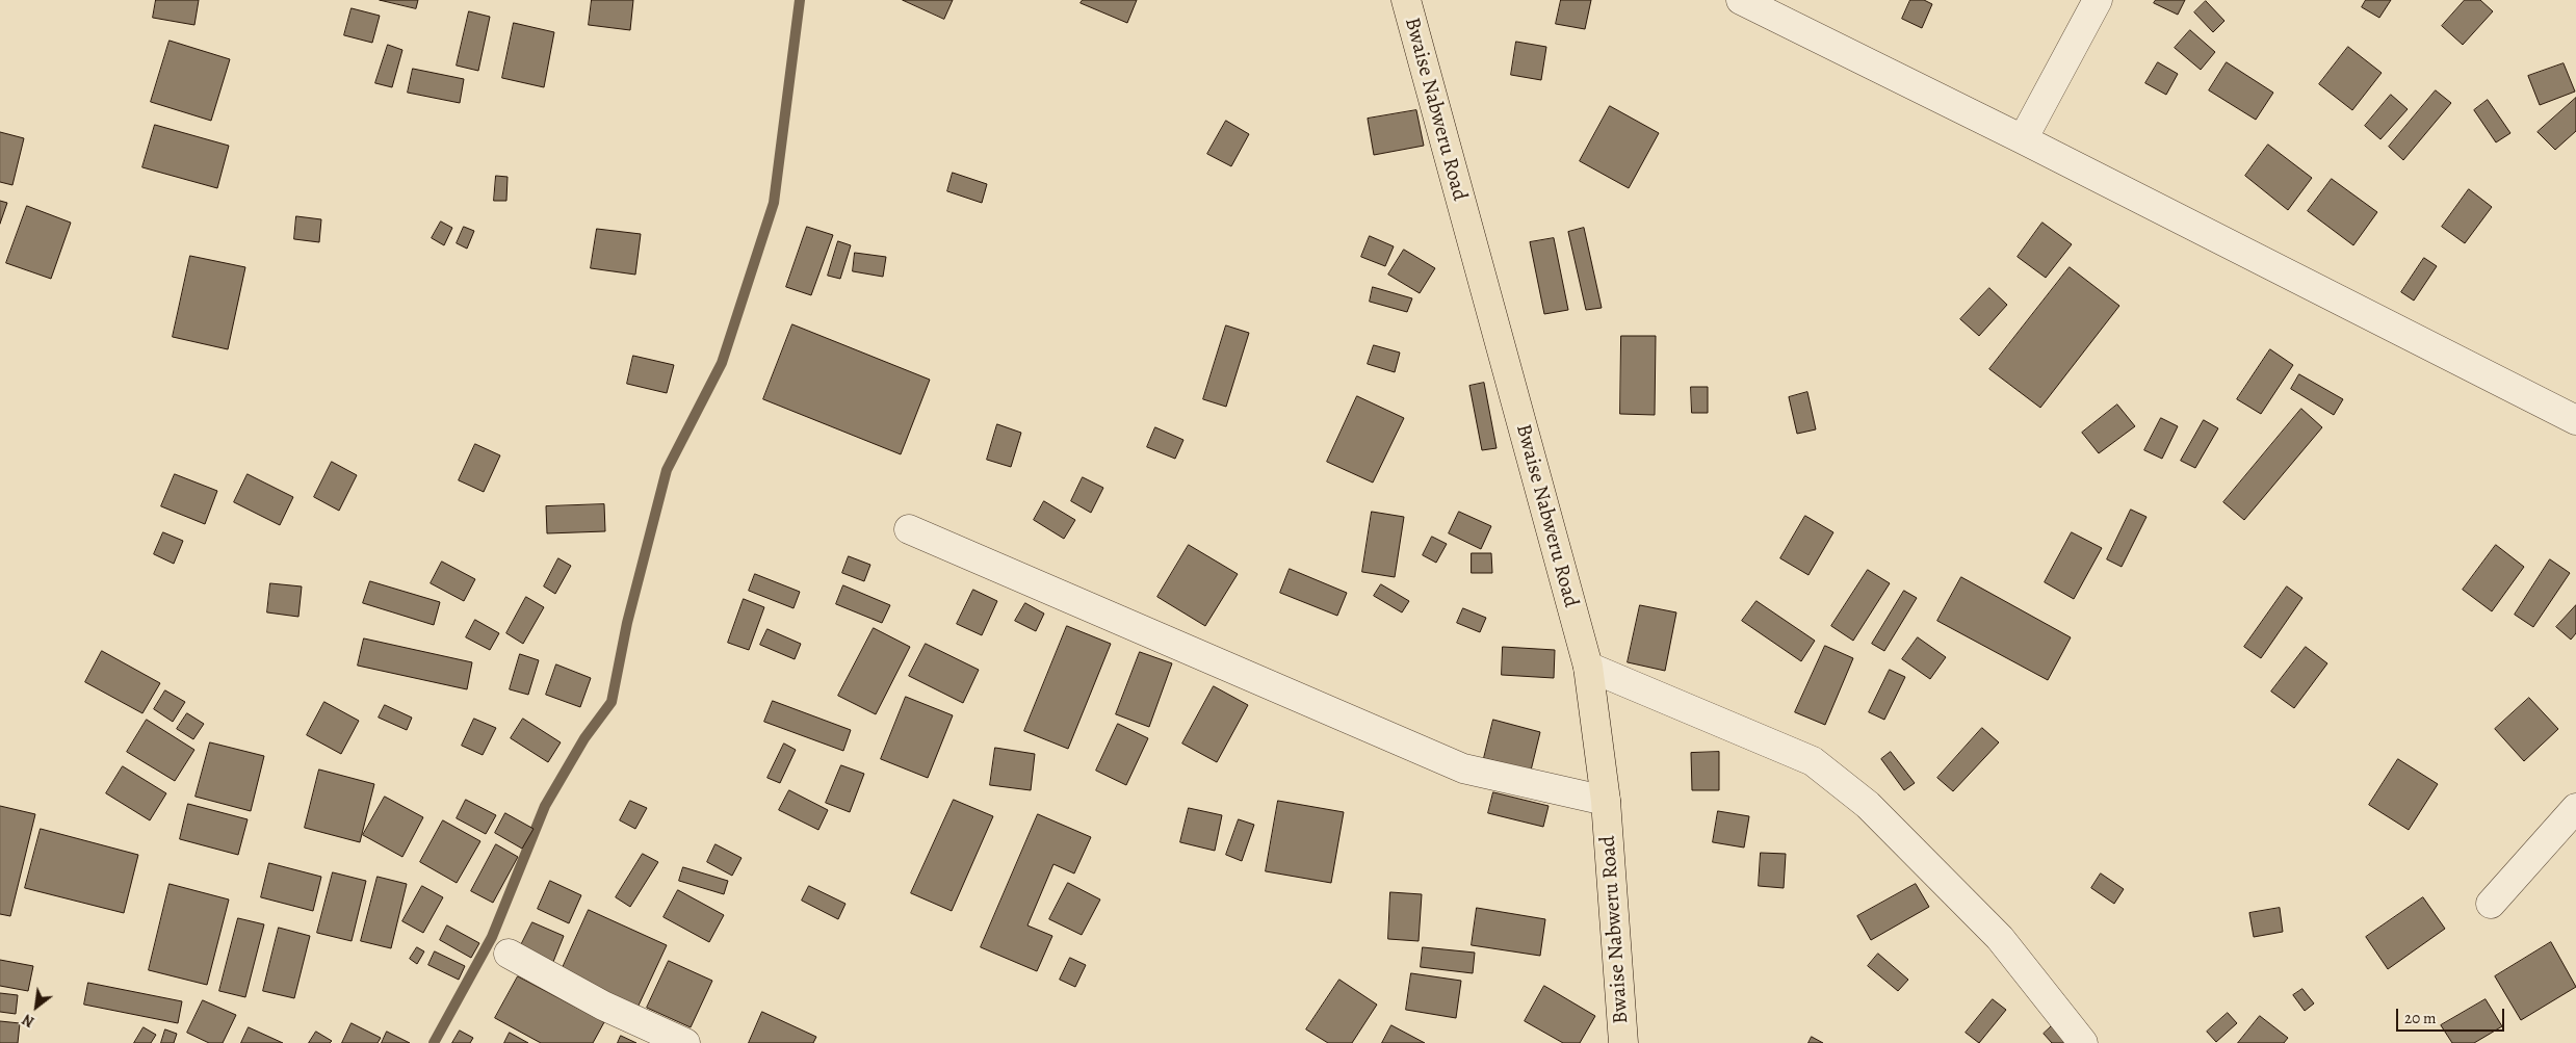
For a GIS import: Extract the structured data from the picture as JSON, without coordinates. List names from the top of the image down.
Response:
{
  "streets": {
    "main road": ["Bwaise Nabweru Road"]
  },
  "scale_bar": "20 m",
  "north": "bottom left"
}
